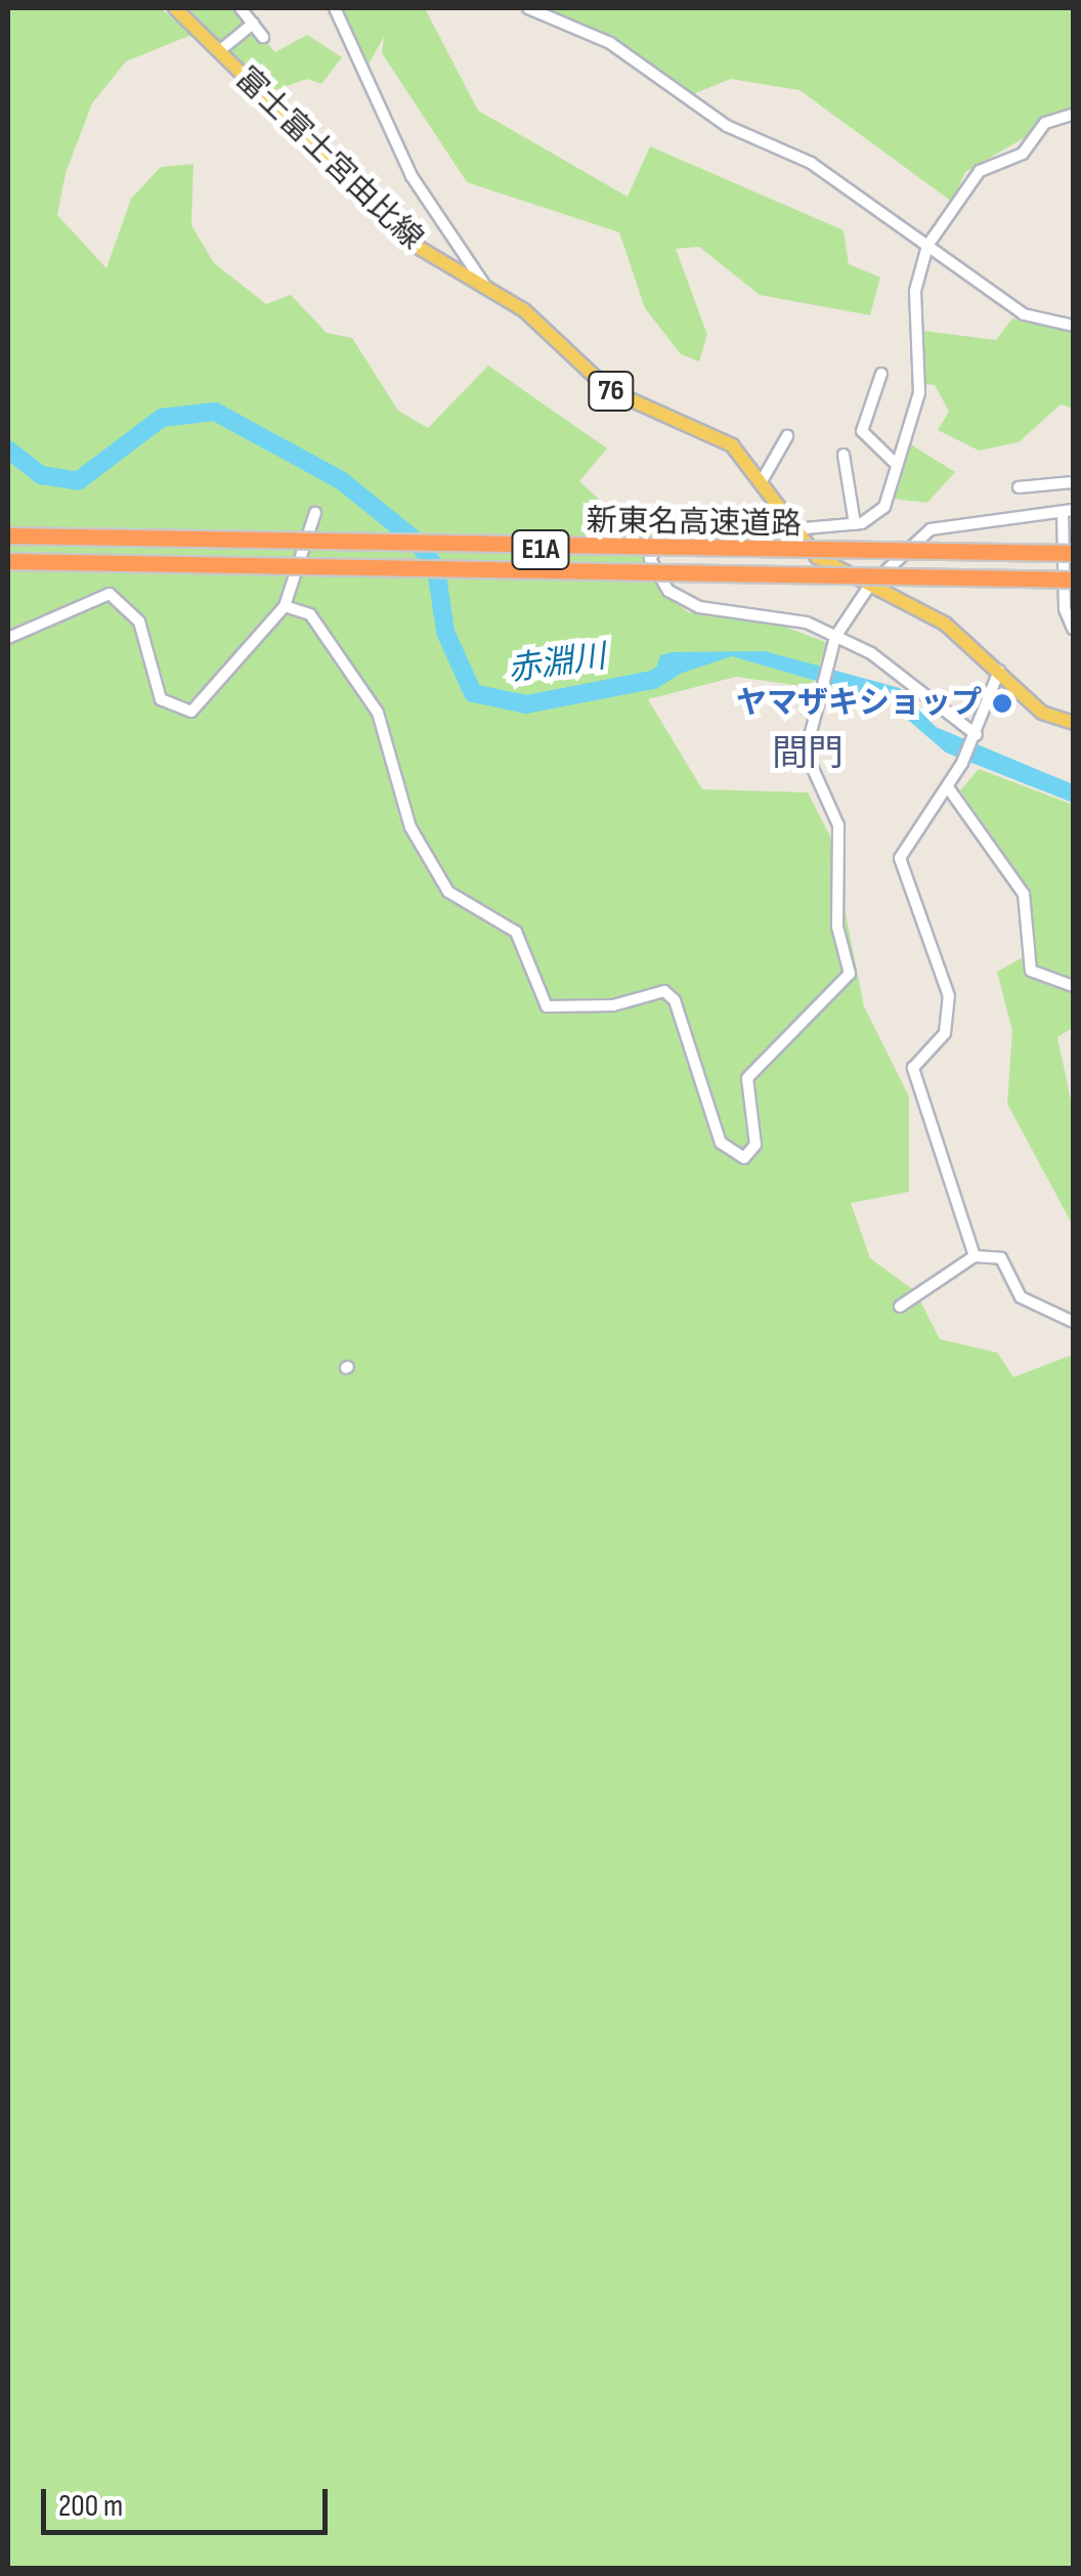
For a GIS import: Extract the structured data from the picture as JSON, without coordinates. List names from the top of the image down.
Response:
{
  "streets": {
    "highway": ["新東名高速道路", "E1A"],
    "main road": ["富士富士宮由比線", "76"]
  },
  "districts": ["間門"],
  "water": ["赤淵川"],
  "places": ["ヤマザキショップ"],
  "scale_bar": "200 m"
}
